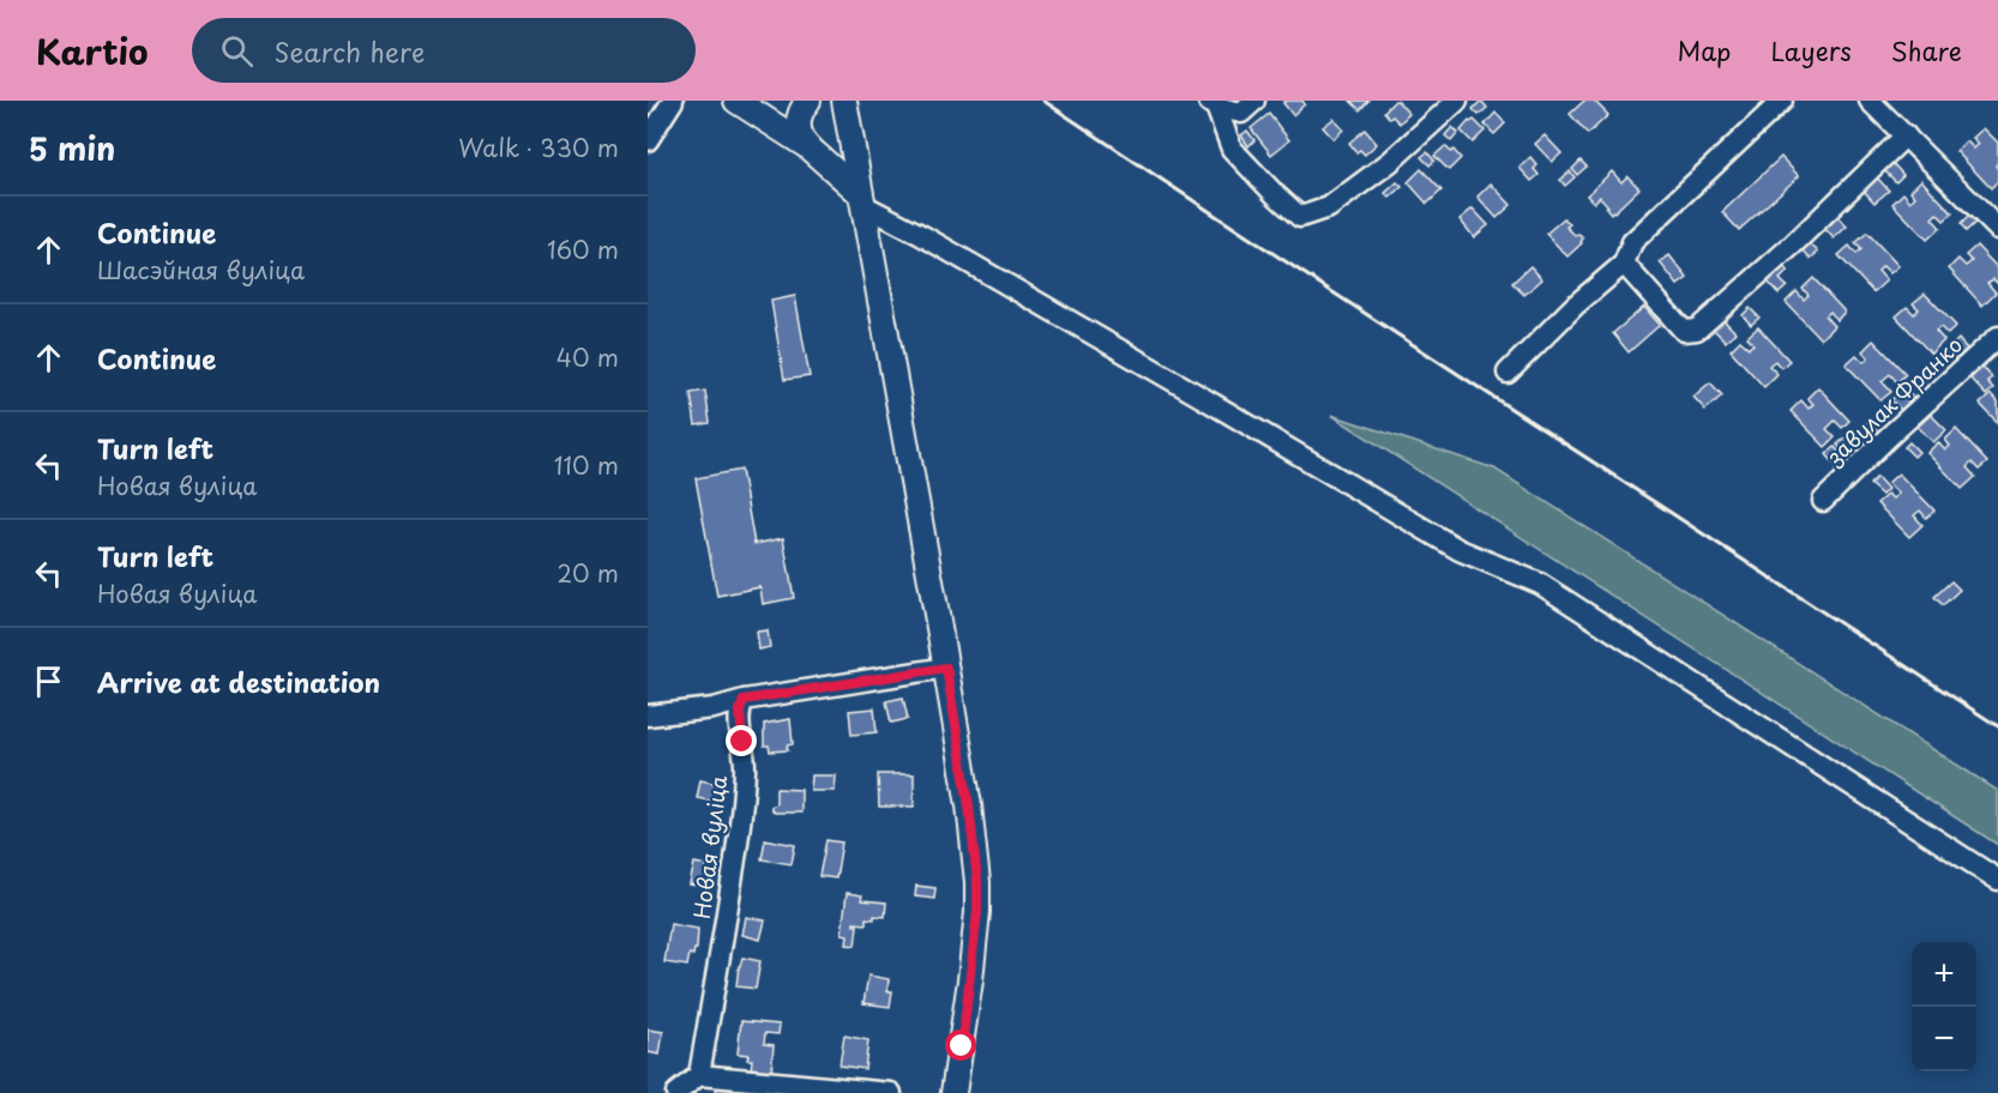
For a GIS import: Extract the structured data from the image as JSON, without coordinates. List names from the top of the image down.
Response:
{
  "streets": {
    "street": ["завулак Франко", "Новая вуліца"]
  },
  "page": {
    "header": "Kartio",
    "search": "Search here",
    "nav": ["Map", "Layers", "Share"],
    "heading": ["5 min", "Walk · 330 m"],
    "list": [
      ["Continue", "Шасэйная вуліца", "160 m"],
      ["Continue", "40 m"],
      ["Turn left", "Новая вуліца", "110 m"],
      ["Turn left", "Новая вуліца", "20 m"],
      "Arrive at destination"
    ],
    "map_buttons": ["+", "−"]
  }
}
